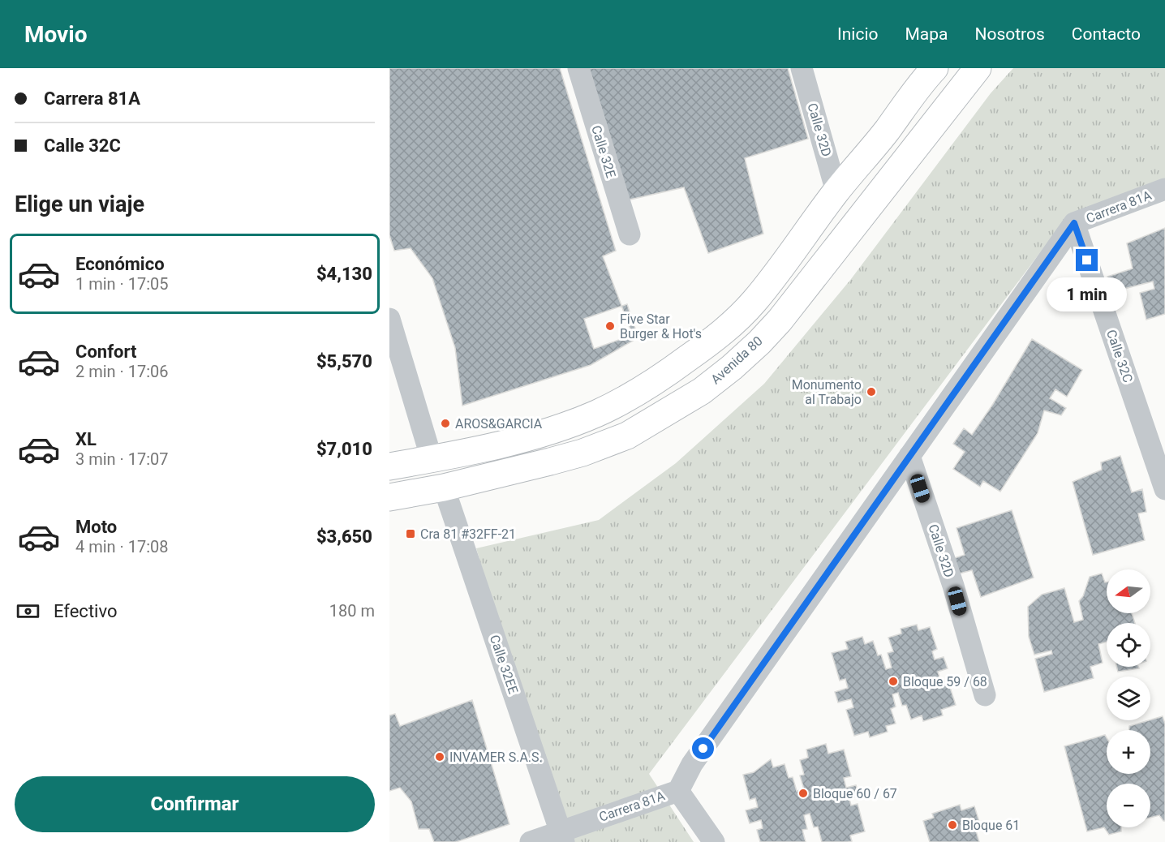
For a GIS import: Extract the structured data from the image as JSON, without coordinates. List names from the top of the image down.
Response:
{
  "streets": {
    "main road": ["Avenida 80"],
    "street": [
      "Calle 32D",
      "Calle 32E",
      "Carrera 81A",
      "Calle 32C",
      "Calle 32EE"
    ]
  },
  "crossings": [
    ["Calle 32D", "Carrera 81A"],
    ["Carrera 81A", "Calle 32C"],
    ["Carrera 81A", "Calle 32EE"],
    ["Avenida 80", "Calle 32EE"]
  ],
  "places": {
    "other": [
      "Five Star Burger & Hot's",
      "Monumento al Trabajo",
      "AROS&GARCIA",
      "Bloque 59 / 68",
      "INVAMER S.A.S.",
      "Bloque 60 / 67",
      "Bloque 61"
    ],
    "transit": ["Cra 81 #32FF-21"]
  },
  "north": "left",
  "page": {
    "header": "Movio",
    "nav": [
      "Inicio",
      "Mapa",
      "Nosotros",
      "Contacto"
    ],
    "banner": ["Carrera 81A", "Calle 32C"],
    "heading": "Elige un viaje",
    "list": [
      {
        "name": "Económico",
        "note": "1 min · 17:05",
        "value": "$4,130"
      },
      {
        "name": "Confort",
        "note": "2 min · 17:06",
        "value": "$5,570"
      },
      {
        "name": "XL",
        "note": "3 min · 17:07",
        "value": "$7,010"
      },
      {
        "name": "Moto",
        "note": "4 min · 17:08",
        "value": "$3,650"
      }
    ],
    "bubble": "1 min",
    "map_buttons": ["+", "−"],
    "pay": ["Efectivo", "180 m"],
    "buttons": "Confirmar"
  }
}
